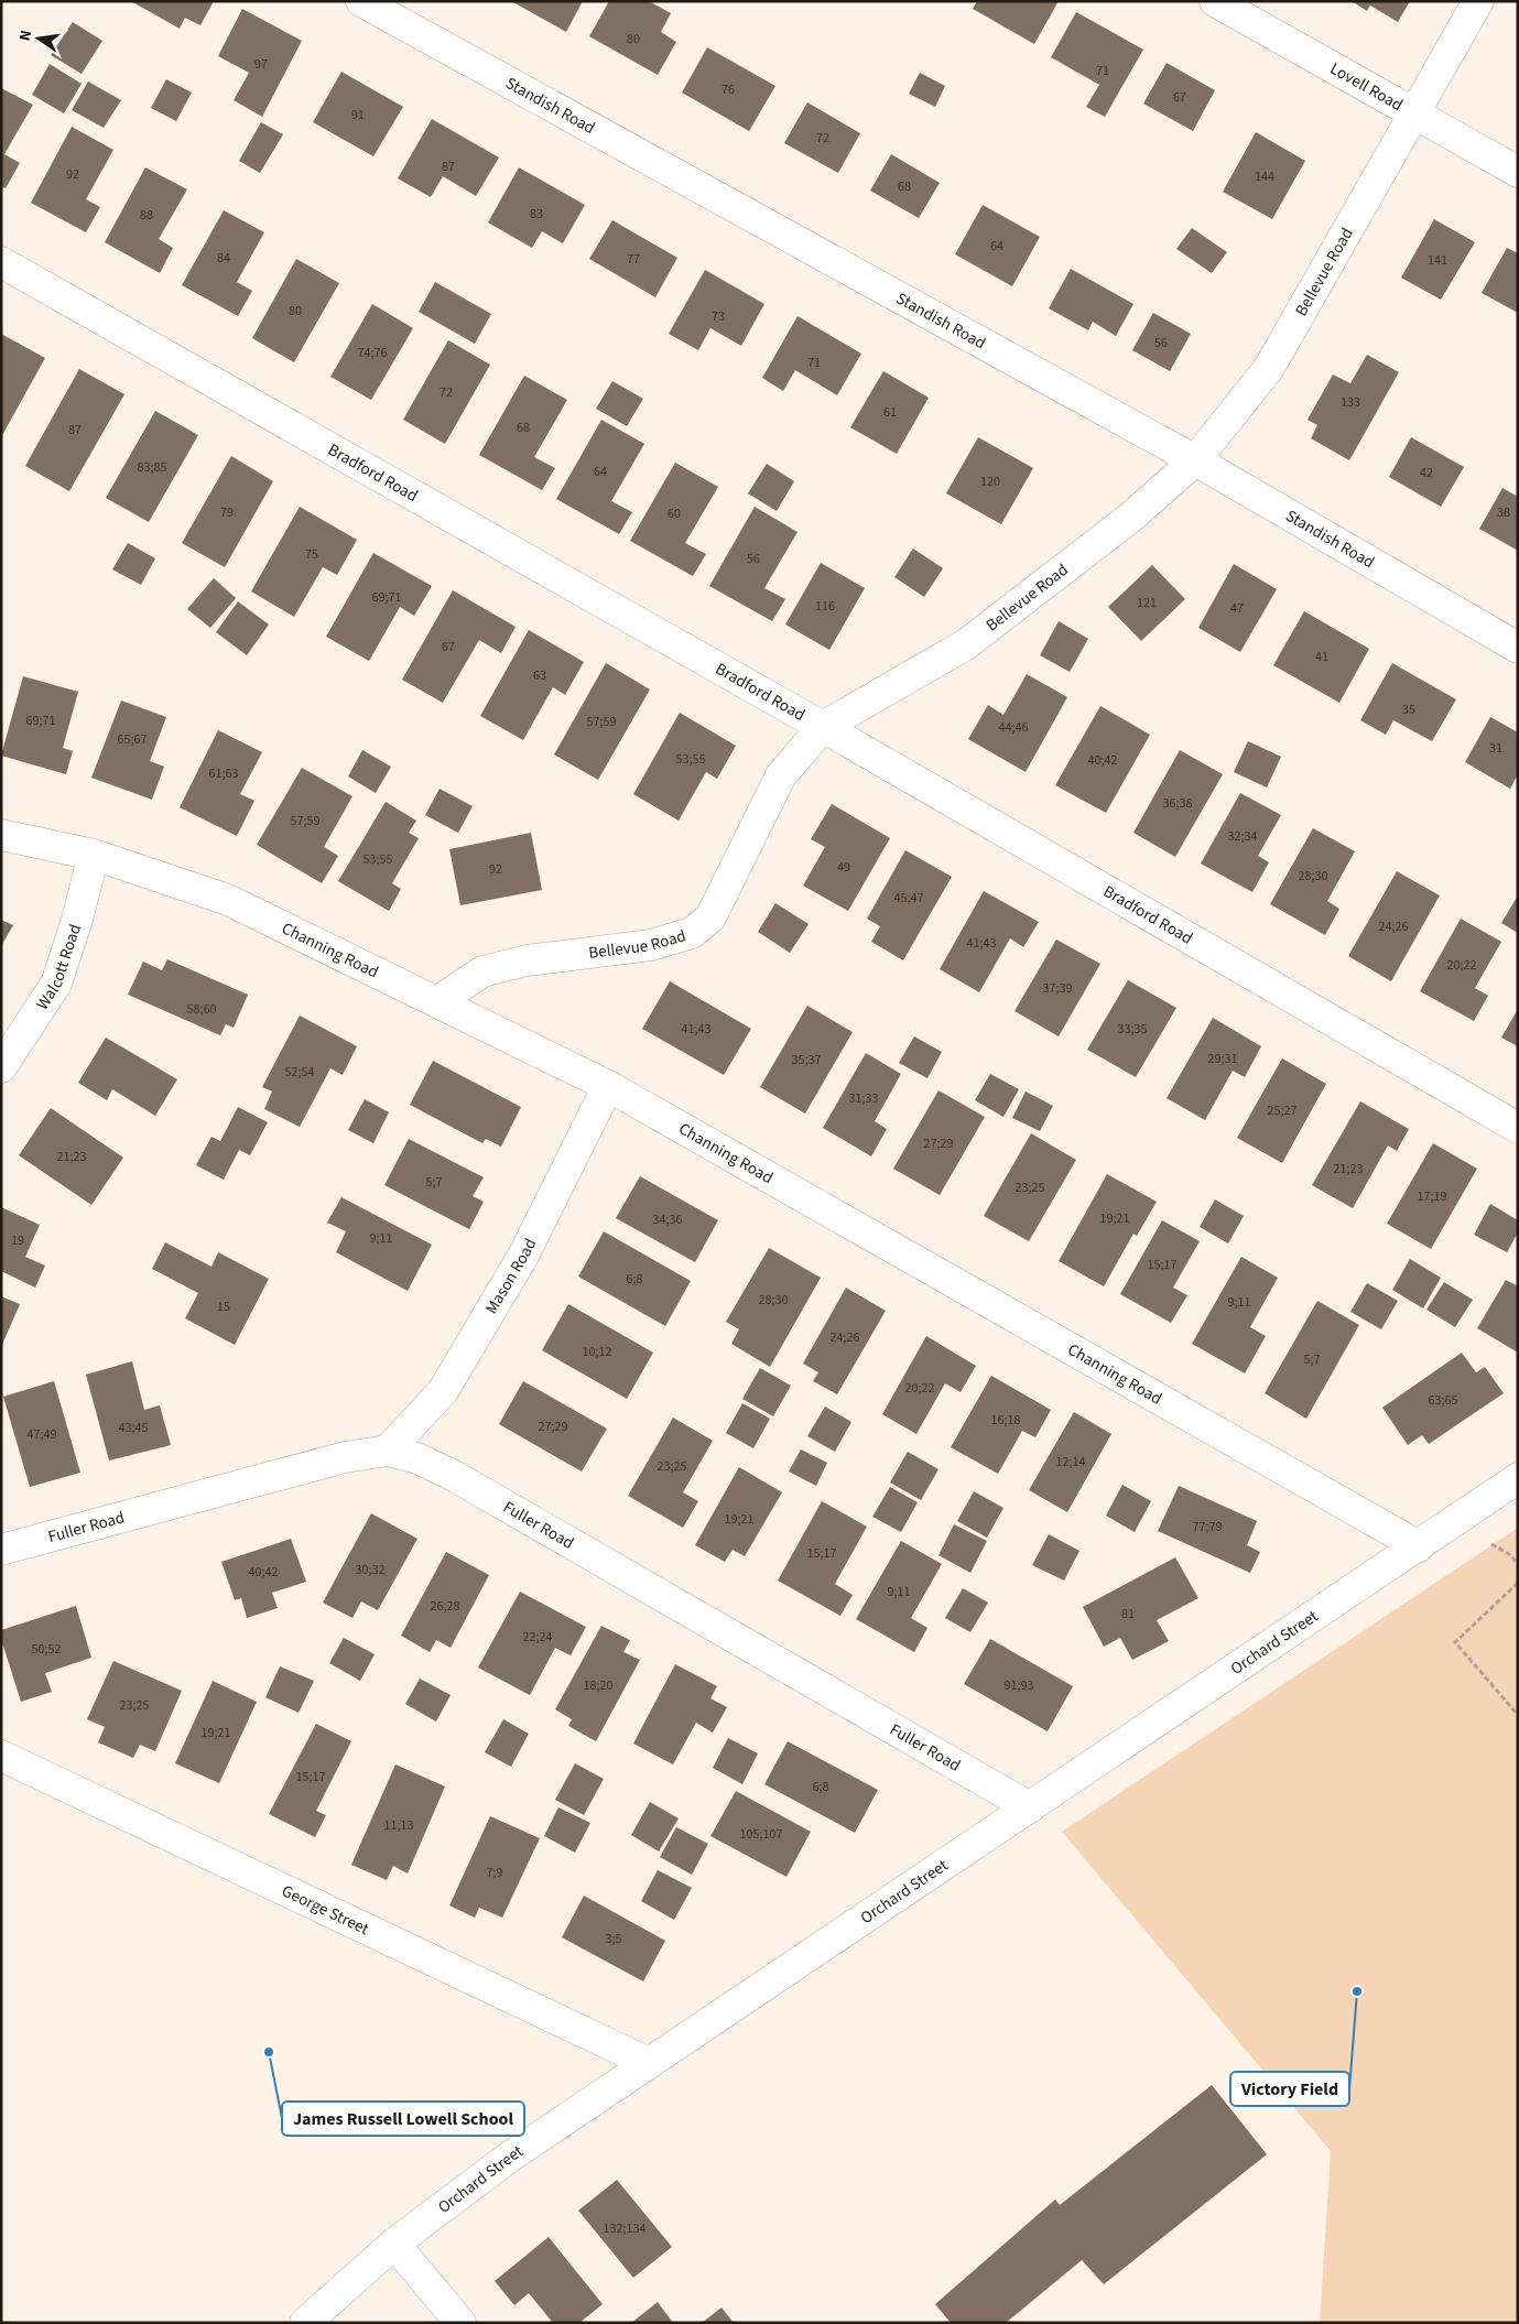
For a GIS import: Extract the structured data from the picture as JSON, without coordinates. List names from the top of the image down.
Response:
{
  "streets": {
    "street": [
      "Lovell Road",
      "Standish Road",
      "Bellevue Road",
      "Bradford Road",
      "Channing Road",
      "Walcott Road",
      "Mason Road",
      "Fuller Road",
      "Orchard Street",
      "George Street"
    ]
  },
  "crossings": [
    ["Lovell Road", "Bellevue Road"],
    ["Standish Road", "Bellevue Road"],
    ["Bellevue Road", "Bradford Road"],
    ["Bellevue Road", "Channing Road"],
    ["Channing Road", "Walcott Road"],
    ["Channing Road", "Mason Road"],
    ["Channing Road", "Orchard Street"],
    ["Mason Road", "Fuller Road"],
    ["Fuller Road", "Orchard Street"],
    ["Orchard Street", "George Street"]
  ],
  "places": ["Victory Field", "James Russell Lowell School"],
  "house_numbers": [
    "80",
    "97",
    "71",
    "76",
    "67",
    "91",
    "72",
    "87",
    "92",
    "144",
    "68",
    "83",
    "88",
    "64",
    "84",
    "77",
    "141",
    "80",
    "73",
    "56",
    "74;76",
    "71",
    "72",
    "133",
    "61",
    "68",
    "87",
    "83;85",
    "64",
    "42",
    "120",
    "79",
    "38",
    "60",
    "75",
    "56",
    "69;71",
    "121",
    "116",
    "47",
    "67",
    "41",
    "63",
    "35",
    "69;71",
    "57;59",
    "44;46",
    "65;67",
    "31",
    "53;55",
    "40;42",
    "61;63",
    "36;38",
    "57;59",
    "32;34",
    "53;55",
    "49",
    "92",
    "28;30",
    "45;47",
    "24;26",
    "41;43",
    "20;22",
    "37;39",
    "58;60",
    "41;43",
    "33;35",
    "29;31",
    "35;37",
    "52;54",
    "31;33",
    "25;27",
    "27;29",
    "21;23",
    "21;23",
    "5;7",
    "23;25",
    "17;19",
    "19;21",
    "34;36",
    "9;11",
    "19",
    "15;17",
    "6;8",
    "28;30",
    "9;11",
    "15",
    "24;26",
    "10;12",
    "5;7",
    "20;22",
    "63;65",
    "16;18",
    "27;29",
    "43;45",
    "47;49",
    "12;14",
    "23;25",
    "19;21",
    "77;79",
    "15;17",
    "30;32",
    "40;42",
    "9;11",
    "26;28",
    "81",
    "22;24",
    "50;52",
    "18;20",
    "91;93",
    "23;25",
    "19;21",
    "15;17",
    "6;8",
    "11;13",
    "105;107",
    "7;9",
    "3;5",
    "132;134"
  ],
  "north": "left"
}
